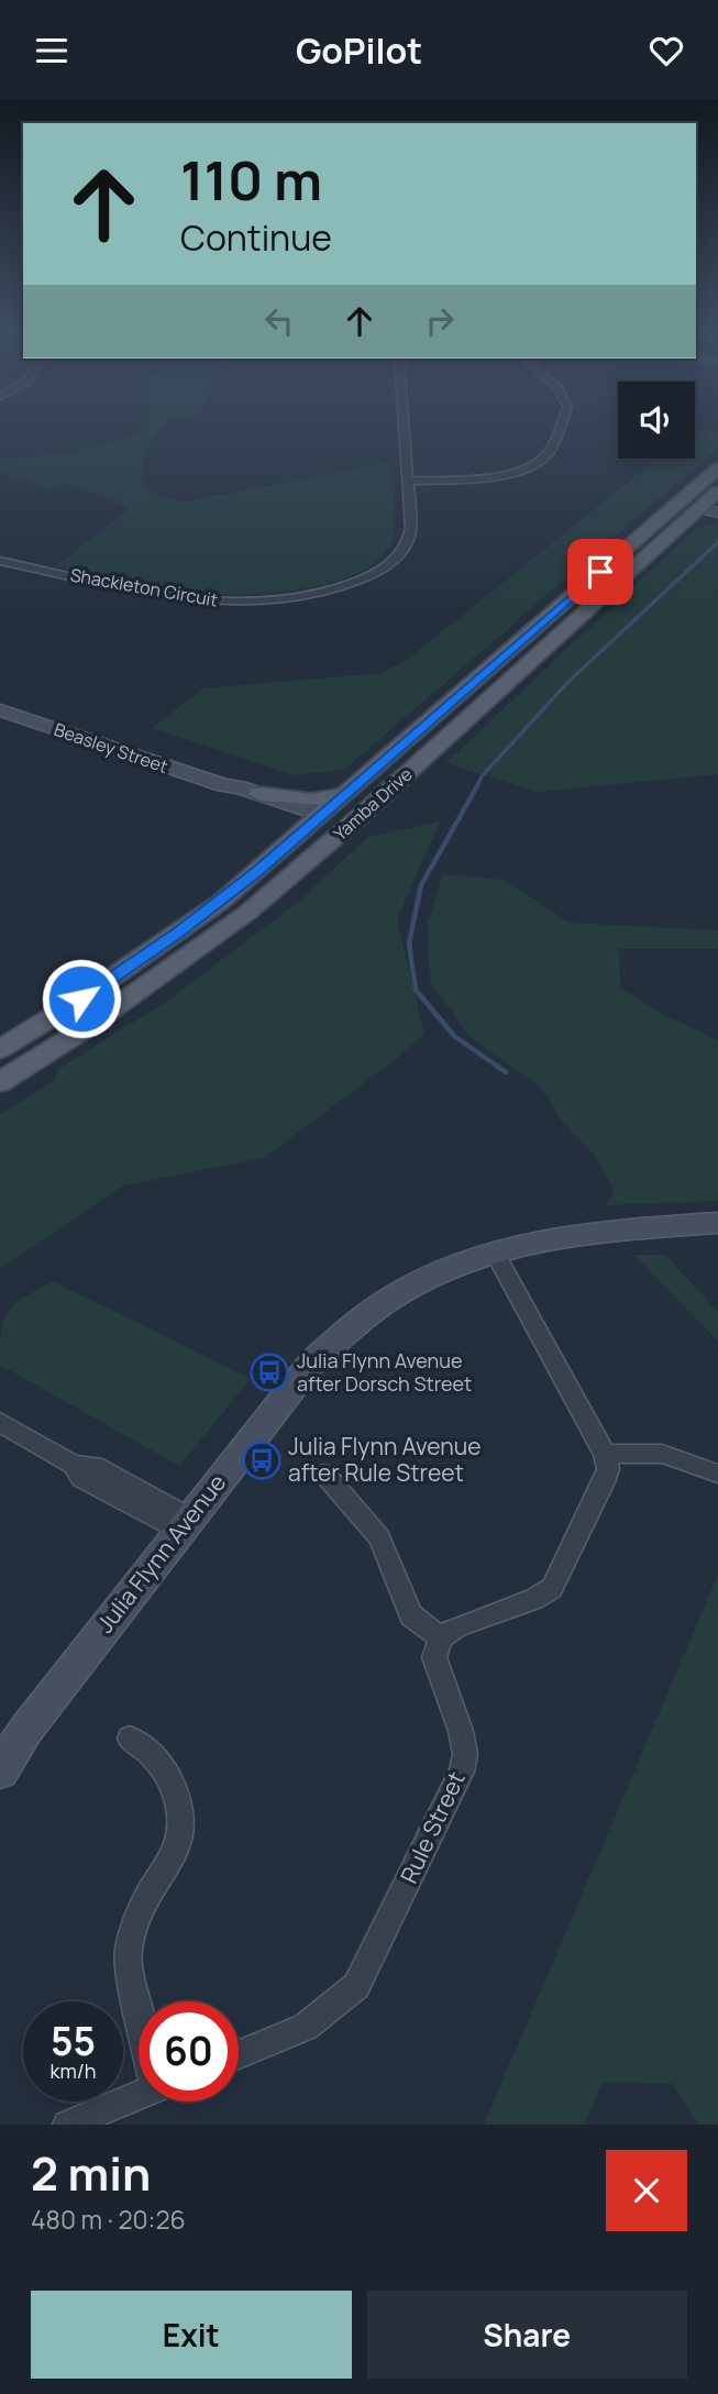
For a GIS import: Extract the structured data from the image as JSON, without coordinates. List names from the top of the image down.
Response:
{
  "streets": {
    "main road": ["Beasley Street", "Yamba Drive"],
    "street": ["Shackleton Circuit", "Julia Flynn Avenue", "Rule Street"]
  },
  "crossings": [
    ["Beasley Street", "Yamba Drive"]
  ],
  "places": {
    "bus stop": ["Julia Flynn Avenue after Dorsch Street", "Julia Flynn Avenue after Rule Street"]
  },
  "page": {
    "header": "GoPilot",
    "turn": ["110 m", "Continue"],
    "speed": "55 km/h",
    "limit": "60",
    "heading": ["2 min", "480 m · 20:26"],
    "buttons": ["Exit", "Share"]
  }
}
